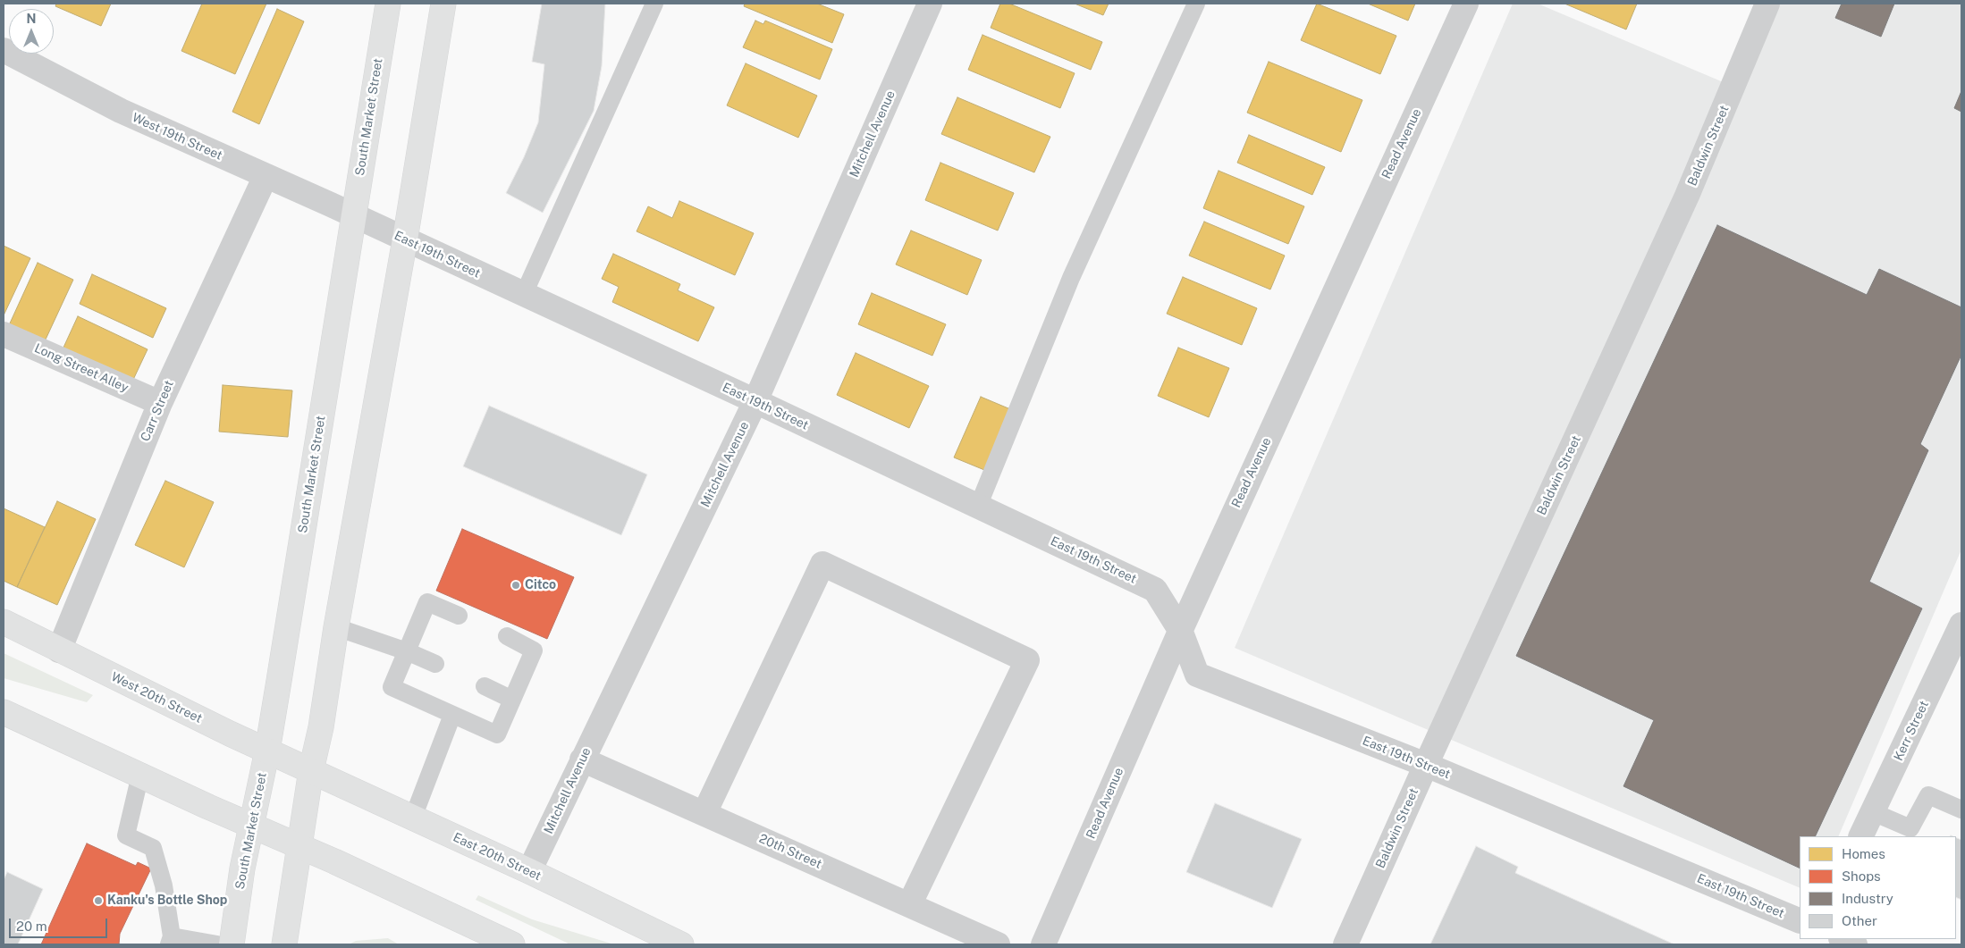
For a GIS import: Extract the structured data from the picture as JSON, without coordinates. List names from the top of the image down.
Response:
{
  "streets": {
    "main road": ["South Market Street", "West 20th Street", "East 20th Street"],
    "street": [
      "Mitchell Avenue",
      "West 19th Street",
      "Read Avenue",
      "Baldwin Street",
      "East 19th Street",
      "Long Street Alley",
      "Carr Street",
      "Kerr Street",
      "20th Street"
    ]
  },
  "crossings": [
    ["South Market Street", "West 19th Street"],
    ["South Market Street", "East 19th Street"],
    ["South Market Street", "West 20th Street"],
    ["Mitchell Avenue", "East 19th Street"],
    ["Mitchell Avenue", "20th Street"],
    ["Mitchell Avenue", "East 20th Street"],
    ["West 19th Street", "East 19th Street"],
    ["West 19th Street", "Carr Street"],
    ["Read Avenue", "East 19th Street"],
    ["Baldwin Street", "East 19th Street"],
    ["Long Street Alley", "Carr Street"],
    ["Carr Street", "West 20th Street"],
    ["West 20th Street", "East 20th Street"]
  ],
  "places": ["Citco", "Kanku's Bottle Shop"],
  "legend": [
    "Homes",
    "Shops",
    "Industry",
    "Other"
  ],
  "scale_bar": "20 m",
  "north": "top"
}
